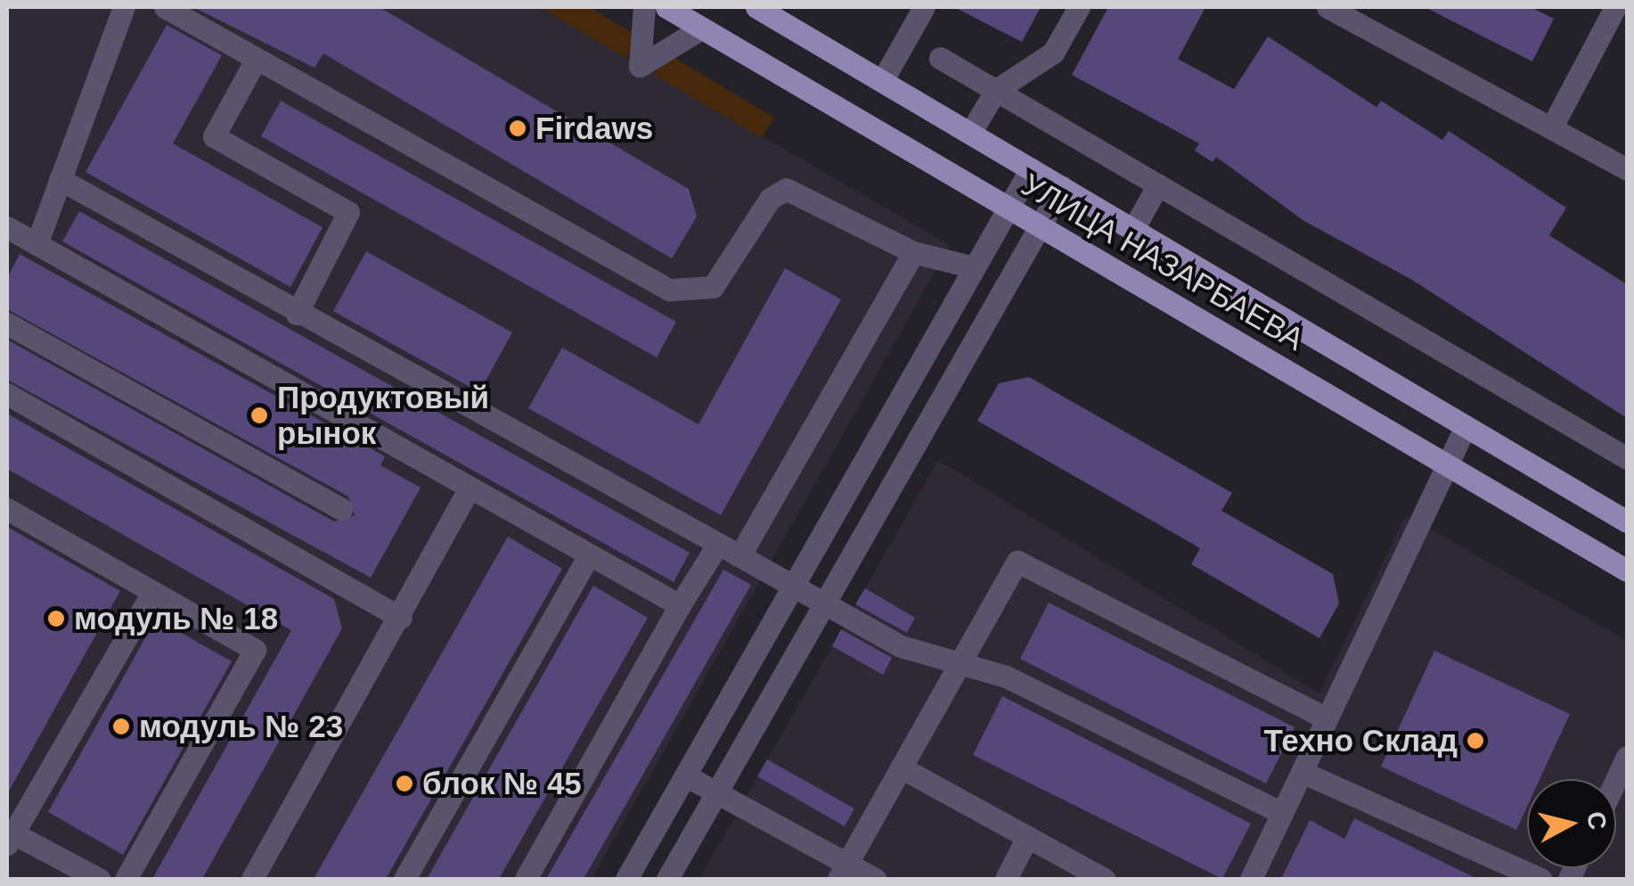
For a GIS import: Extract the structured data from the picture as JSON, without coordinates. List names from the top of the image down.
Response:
{
  "streets": {
    "main road": ["УЛИЦА НАЗАРБАЕВА"]
  },
  "places": [
    "Firdaws",
    "Продуктовый рынок",
    "модуль № 18",
    "модуль № 23",
    "Техно Склад",
    "блок № 45"
  ],
  "north": "right"
}
